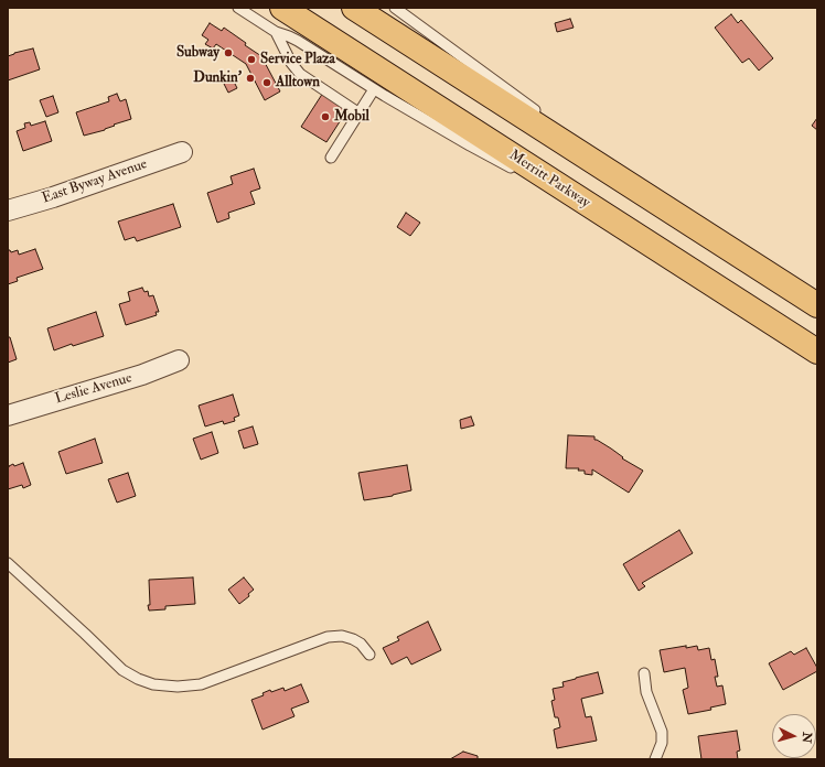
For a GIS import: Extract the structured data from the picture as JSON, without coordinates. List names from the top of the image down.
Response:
{
  "streets": {
    "highway": ["Merritt Parkway"],
    "street": ["East Byway Avenue", "Leslie Avenue"]
  },
  "places": [
    "Subway",
    "Service Plaza",
    "Dunkin'",
    "Alltown",
    "Mobil"
  ],
  "north": "right"
}
